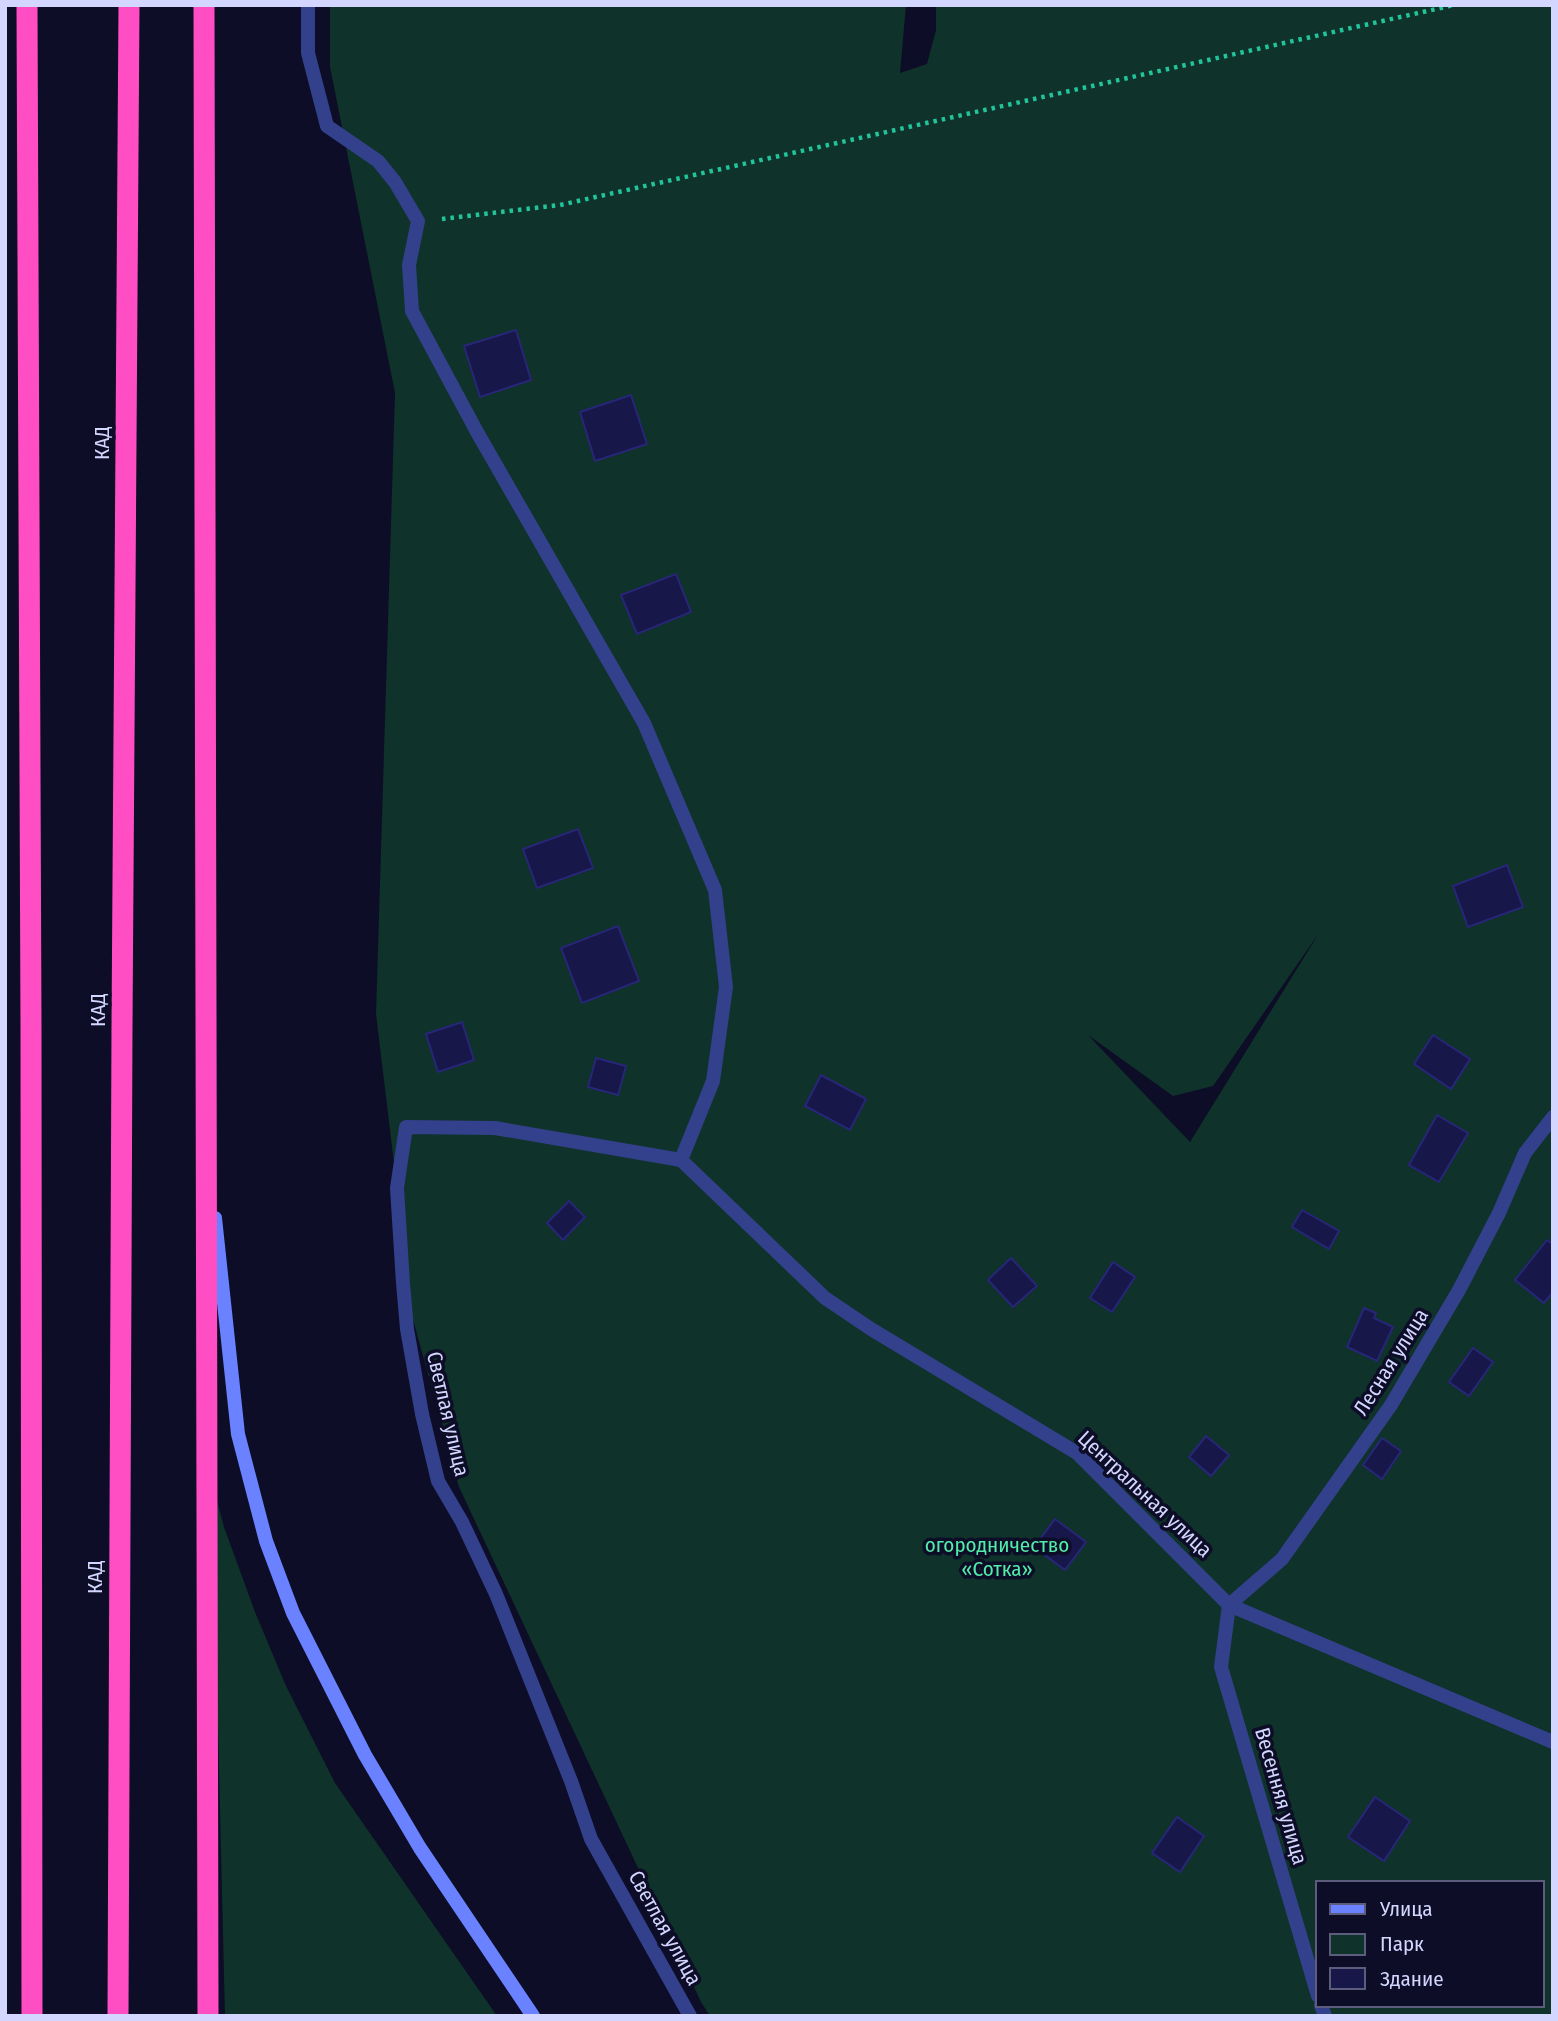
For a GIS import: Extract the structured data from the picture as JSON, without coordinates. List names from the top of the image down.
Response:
{
  "streets": {
    "highway": ["КАД"],
    "street": [
      "Лесная улица",
      "Светлая улица",
      "Центральная улица",
      "Весенняя улица"
    ]
  },
  "crossings": [
    ["Лесная улица", "Центральная улица"],
    ["Лесная улица", "Весенняя улица"],
    ["Светлая улица", "Центральная улица"],
    ["Центральная улица", "Весенняя улица"]
  ],
  "parks": ["огородничество «Сотка»"],
  "legend": ["Улица", "Парк", "Здание"]
}
